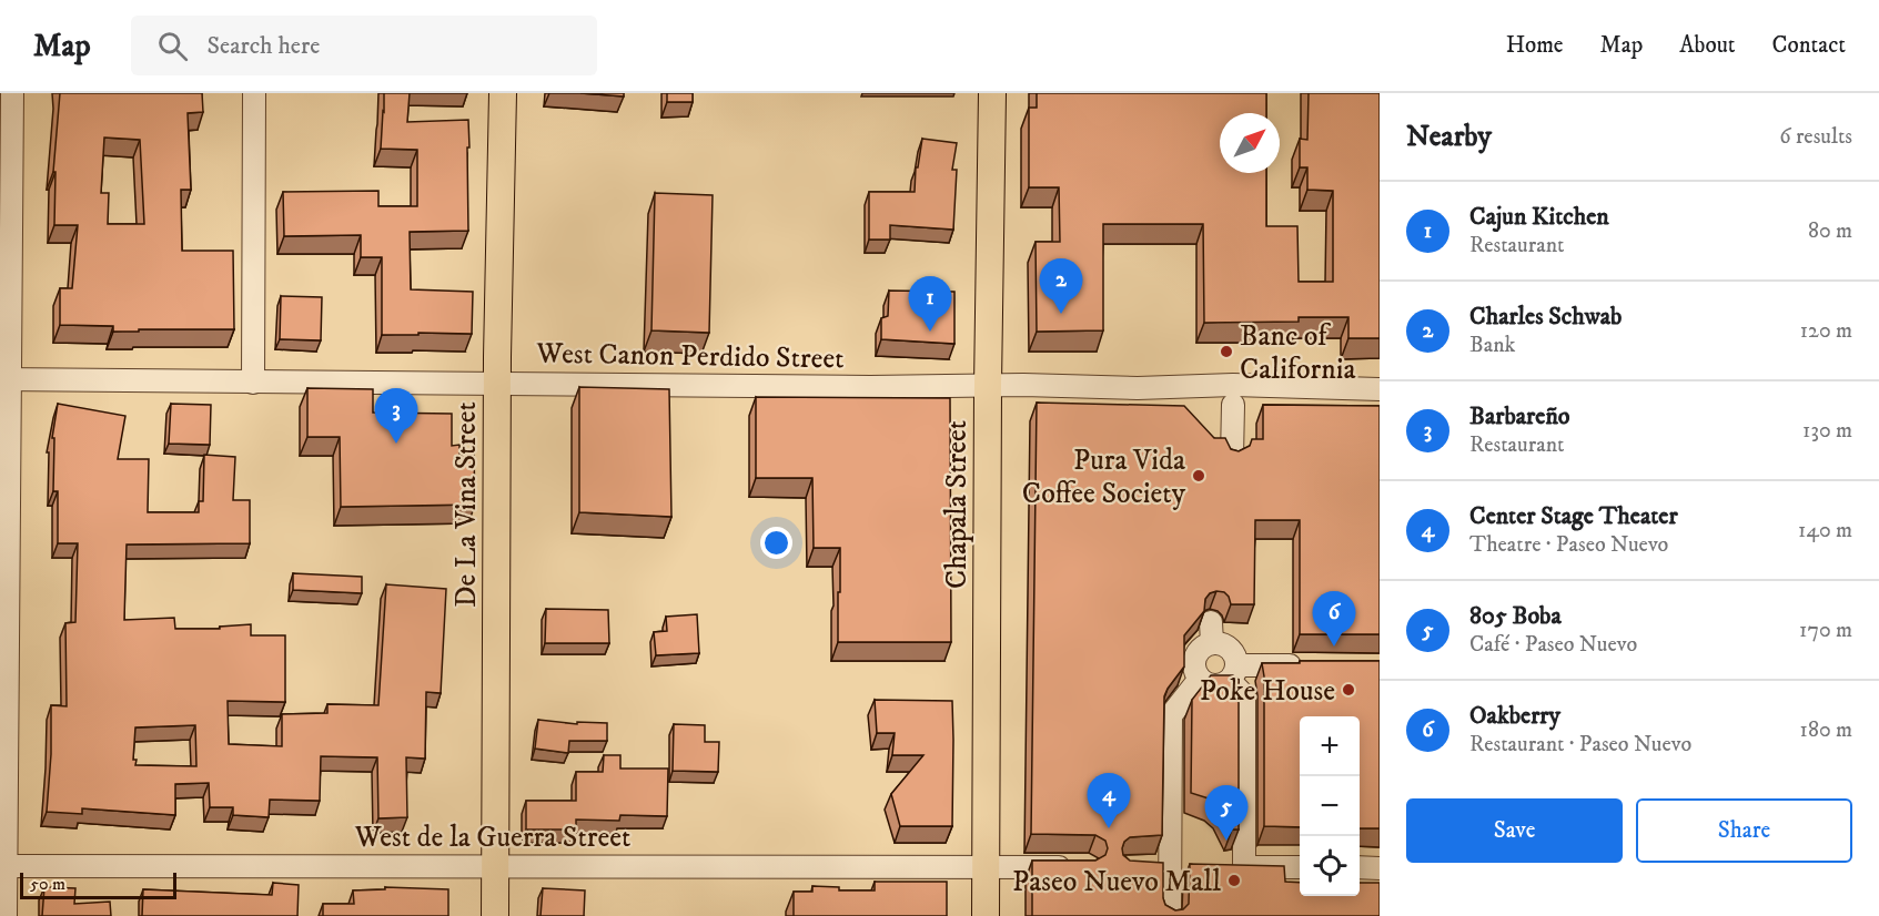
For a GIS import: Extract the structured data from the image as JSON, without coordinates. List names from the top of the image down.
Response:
{
  "streets": {
    "main road": ["De La Vina Street", "Chapala Street"],
    "street": ["West Canon Perdido Street", "West de la Guerra Street"]
  },
  "crossings": [
    ["West Canon Perdido Street", "De La Vina Street"],
    ["West Canon Perdido Street", "Chapala Street"],
    ["De La Vina Street", "West de la Guerra Street"],
    ["Chapala Street", "West de la Guerra Street"]
  ],
  "places": [
    "Banc of California",
    "Pura Vida Coffee Society",
    "Poke House",
    "Paseo Nuevo Mall"
  ],
  "scale_bar": "50 m",
  "north": "top right",
  "page": {
    "header": "Map",
    "search": "Search here",
    "nav": [
      "Home",
      "Map",
      "About",
      "Contact"
    ],
    "heading": ["Nearby", "6 results"],
    "list": [
      {
        "mark": "1",
        "name": "Cajun Kitchen",
        "note": "Restaurant",
        "value": "80 m"
      },
      {
        "mark": "2",
        "name": "Charles Schwab",
        "note": "Bank",
        "value": "120 m"
      },
      {
        "mark": "3",
        "name": "Barbareño",
        "note": "Restaurant",
        "value": "130 m"
      },
      {
        "mark": "4",
        "name": "Center Stage Theater",
        "note": "Theatre · Paseo Nuevo",
        "value": "140 m"
      },
      {
        "mark": "5",
        "name": "805 Boba",
        "note": "Café · Paseo Nuevo",
        "value": "170 m"
      },
      {
        "mark": "6",
        "name": "Oakberry",
        "note": "Restaurant · Paseo Nuevo",
        "value": "180 m"
      }
    ],
    "pins": [
      "2",
      "1",
      "3",
      "6",
      "4",
      "5"
    ],
    "map_buttons": ["+", "−"],
    "buttons": ["Save", "Share"],
    "scale": "50 m"
  }
}
